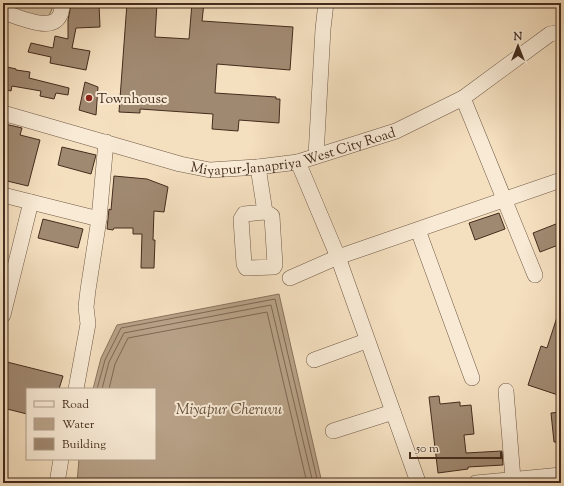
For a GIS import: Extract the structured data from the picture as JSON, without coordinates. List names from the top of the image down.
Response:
{
  "streets": {
    "street": ["Miyapur-Janapriya West City Road"]
  },
  "water": ["Miyapur Cheruvu"],
  "places": ["Townhouse"],
  "legend": ["Road", "Water", "Building"],
  "scale_bar": "50 m",
  "north": "top"
}
